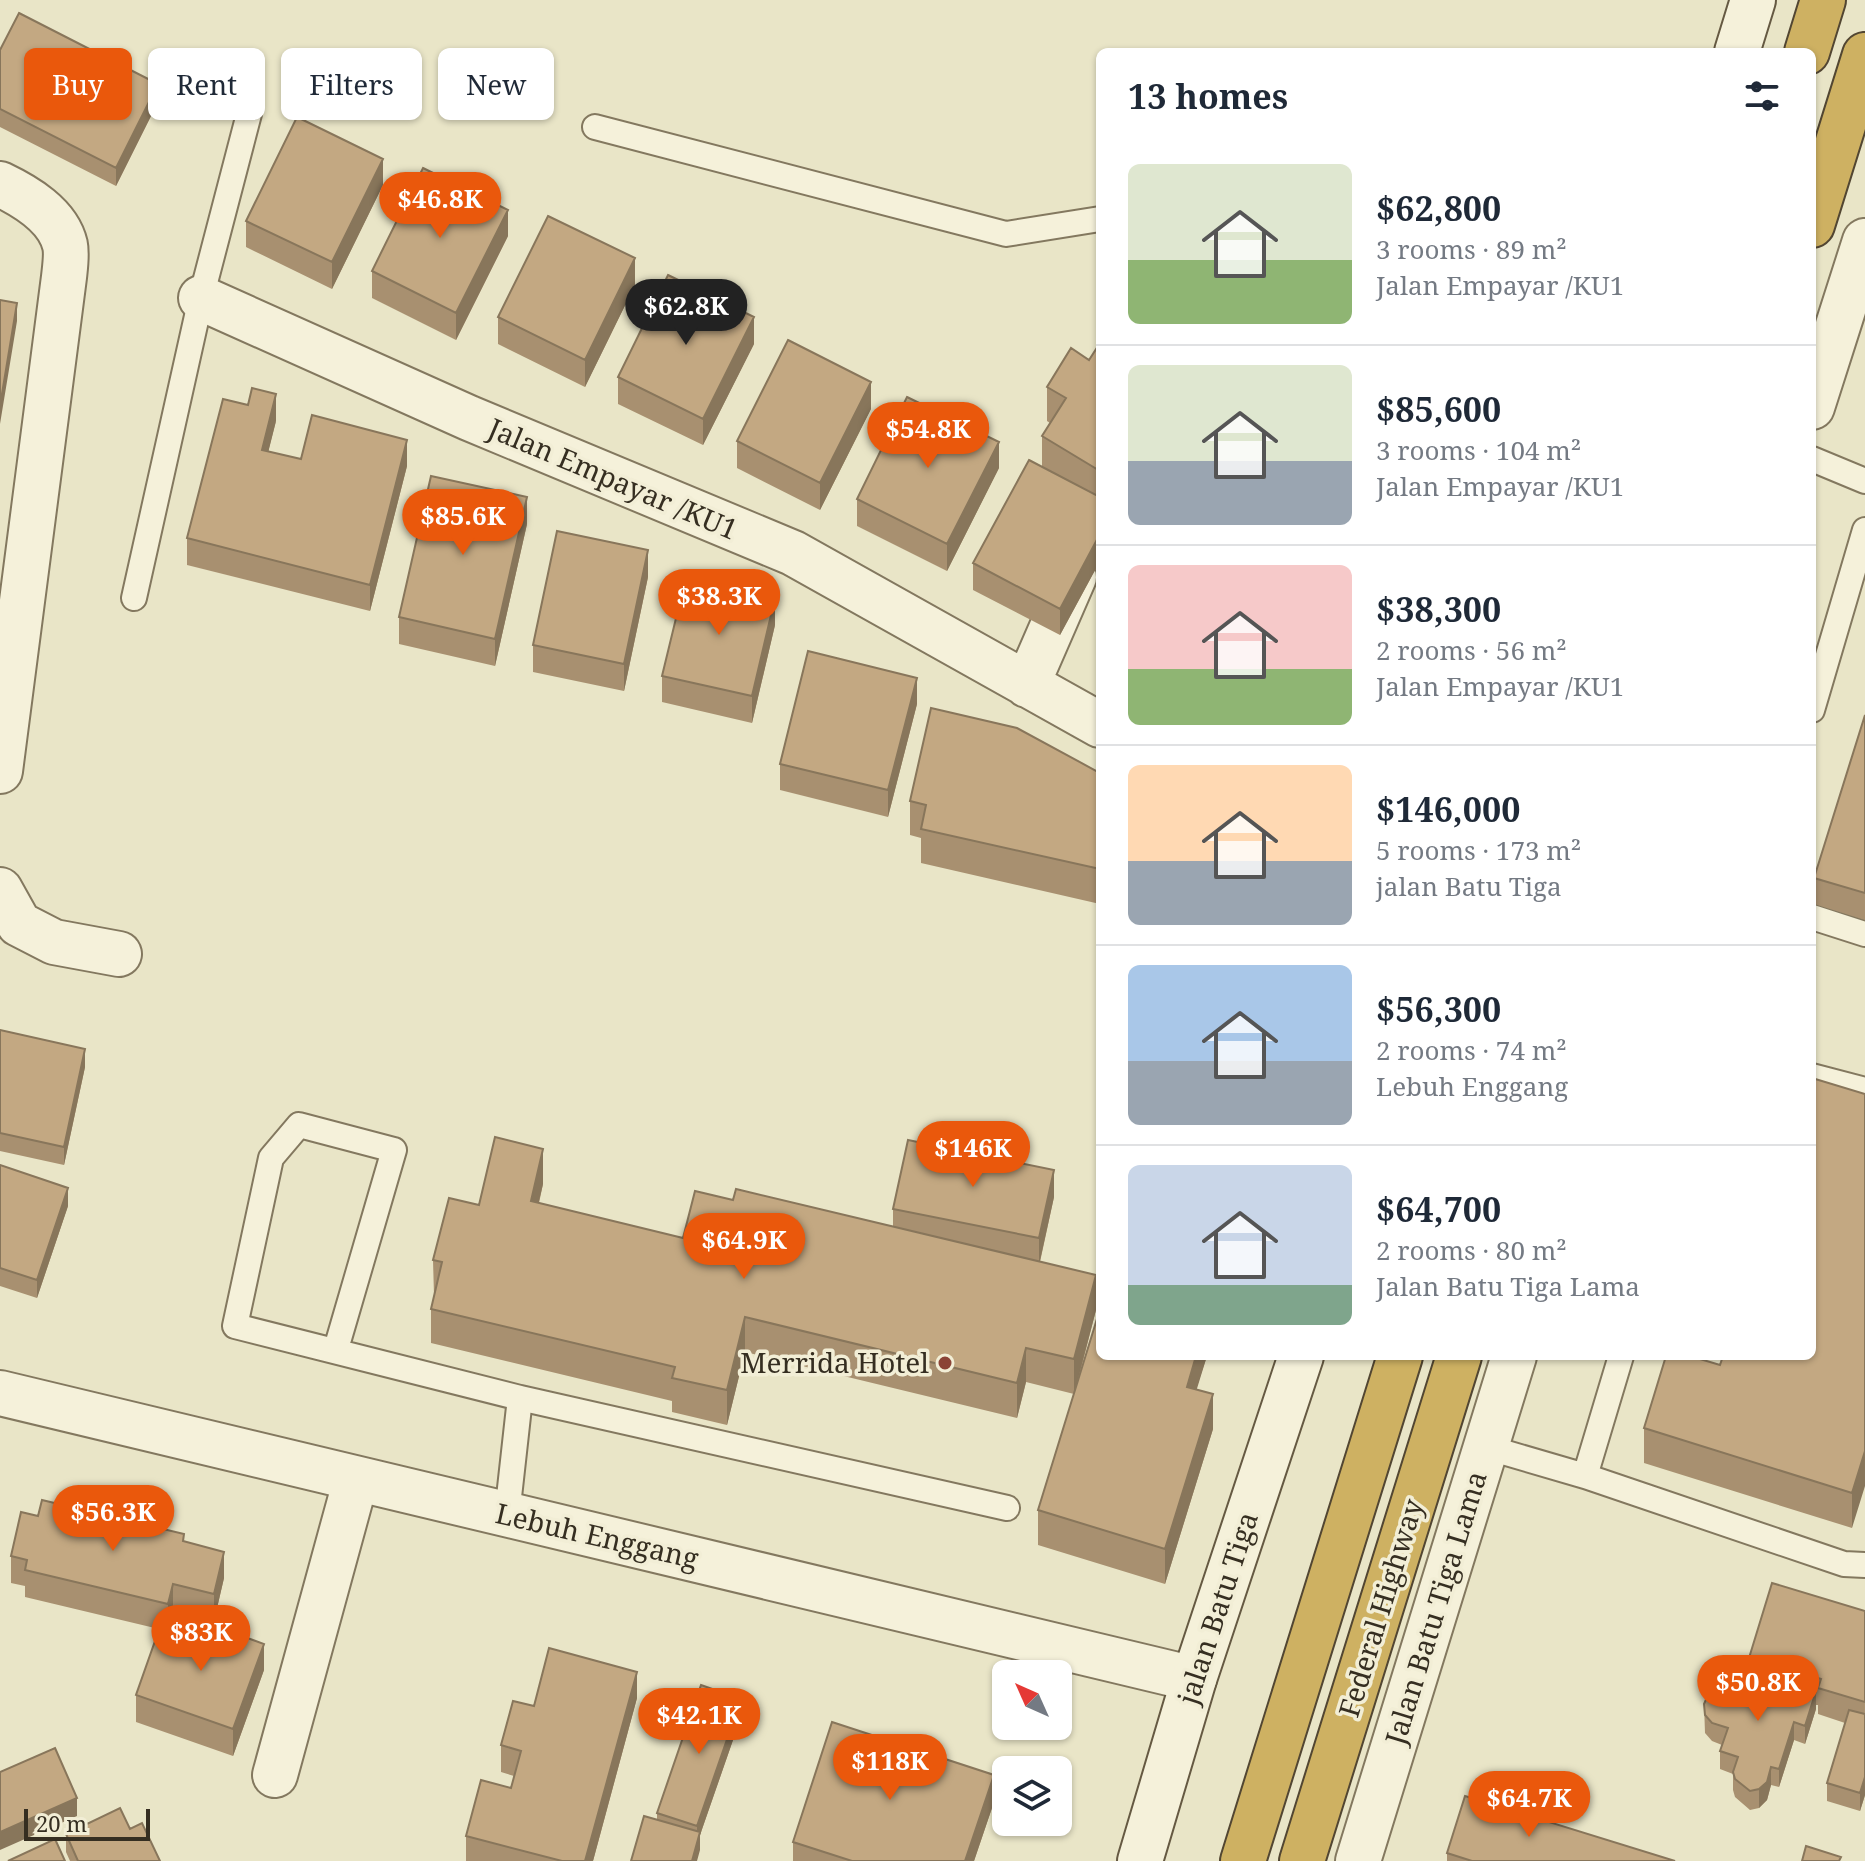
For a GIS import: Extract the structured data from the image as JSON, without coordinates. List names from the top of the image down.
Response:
{
  "streets": {
    "highway": ["Federal Highway"],
    "street": [
      "Jalan Empayar /KU1",
      "Lebuh Enggang",
      "jalan Batu Tiga",
      "Jalan Batu Tiga Lama"
    ]
  },
  "crossings": [
    ["Lebuh Enggang", "jalan Batu Tiga"]
  ],
  "places": ["Merrida Hotel"],
  "scale_bar": "20 m",
  "north": "top left",
  "page": {
    "chip": [
      "Buy",
      "Rent",
      "Filters",
      "New"
    ],
    "heading": "13 homes",
    "list": [
      {
        "name": "$62,800",
        "note": "3 rooms · 89 m² · Jalan Empayar /KU1"
      },
      {
        "name": "$85,600",
        "note": "3 rooms · 104 m² · Jalan Empayar /KU1"
      },
      {
        "name": "$38,300",
        "note": "2 rooms · 56 m² · Jalan Empayar /KU1"
      },
      {
        "name": "$146,000",
        "note": "5 rooms · 173 m² · jalan Batu Tiga"
      },
      {
        "name": "$56,300",
        "note": "2 rooms · 74 m² · Lebuh Enggang"
      },
      {
        "name": "$64,700",
        "note": "2 rooms · 80 m² · Jalan Batu Tiga Lama"
      }
    ],
    "price": [
      "$46.8K",
      "$62.8K",
      "$54.8K",
      "$85.6K",
      "$38.3K",
      "$146K",
      "$64.9K",
      "$56.3K",
      "$83K",
      "$50.8K",
      "$42.1K",
      "$118K",
      "$64.7K"
    ],
    "scale": "20 m"
  }
}
